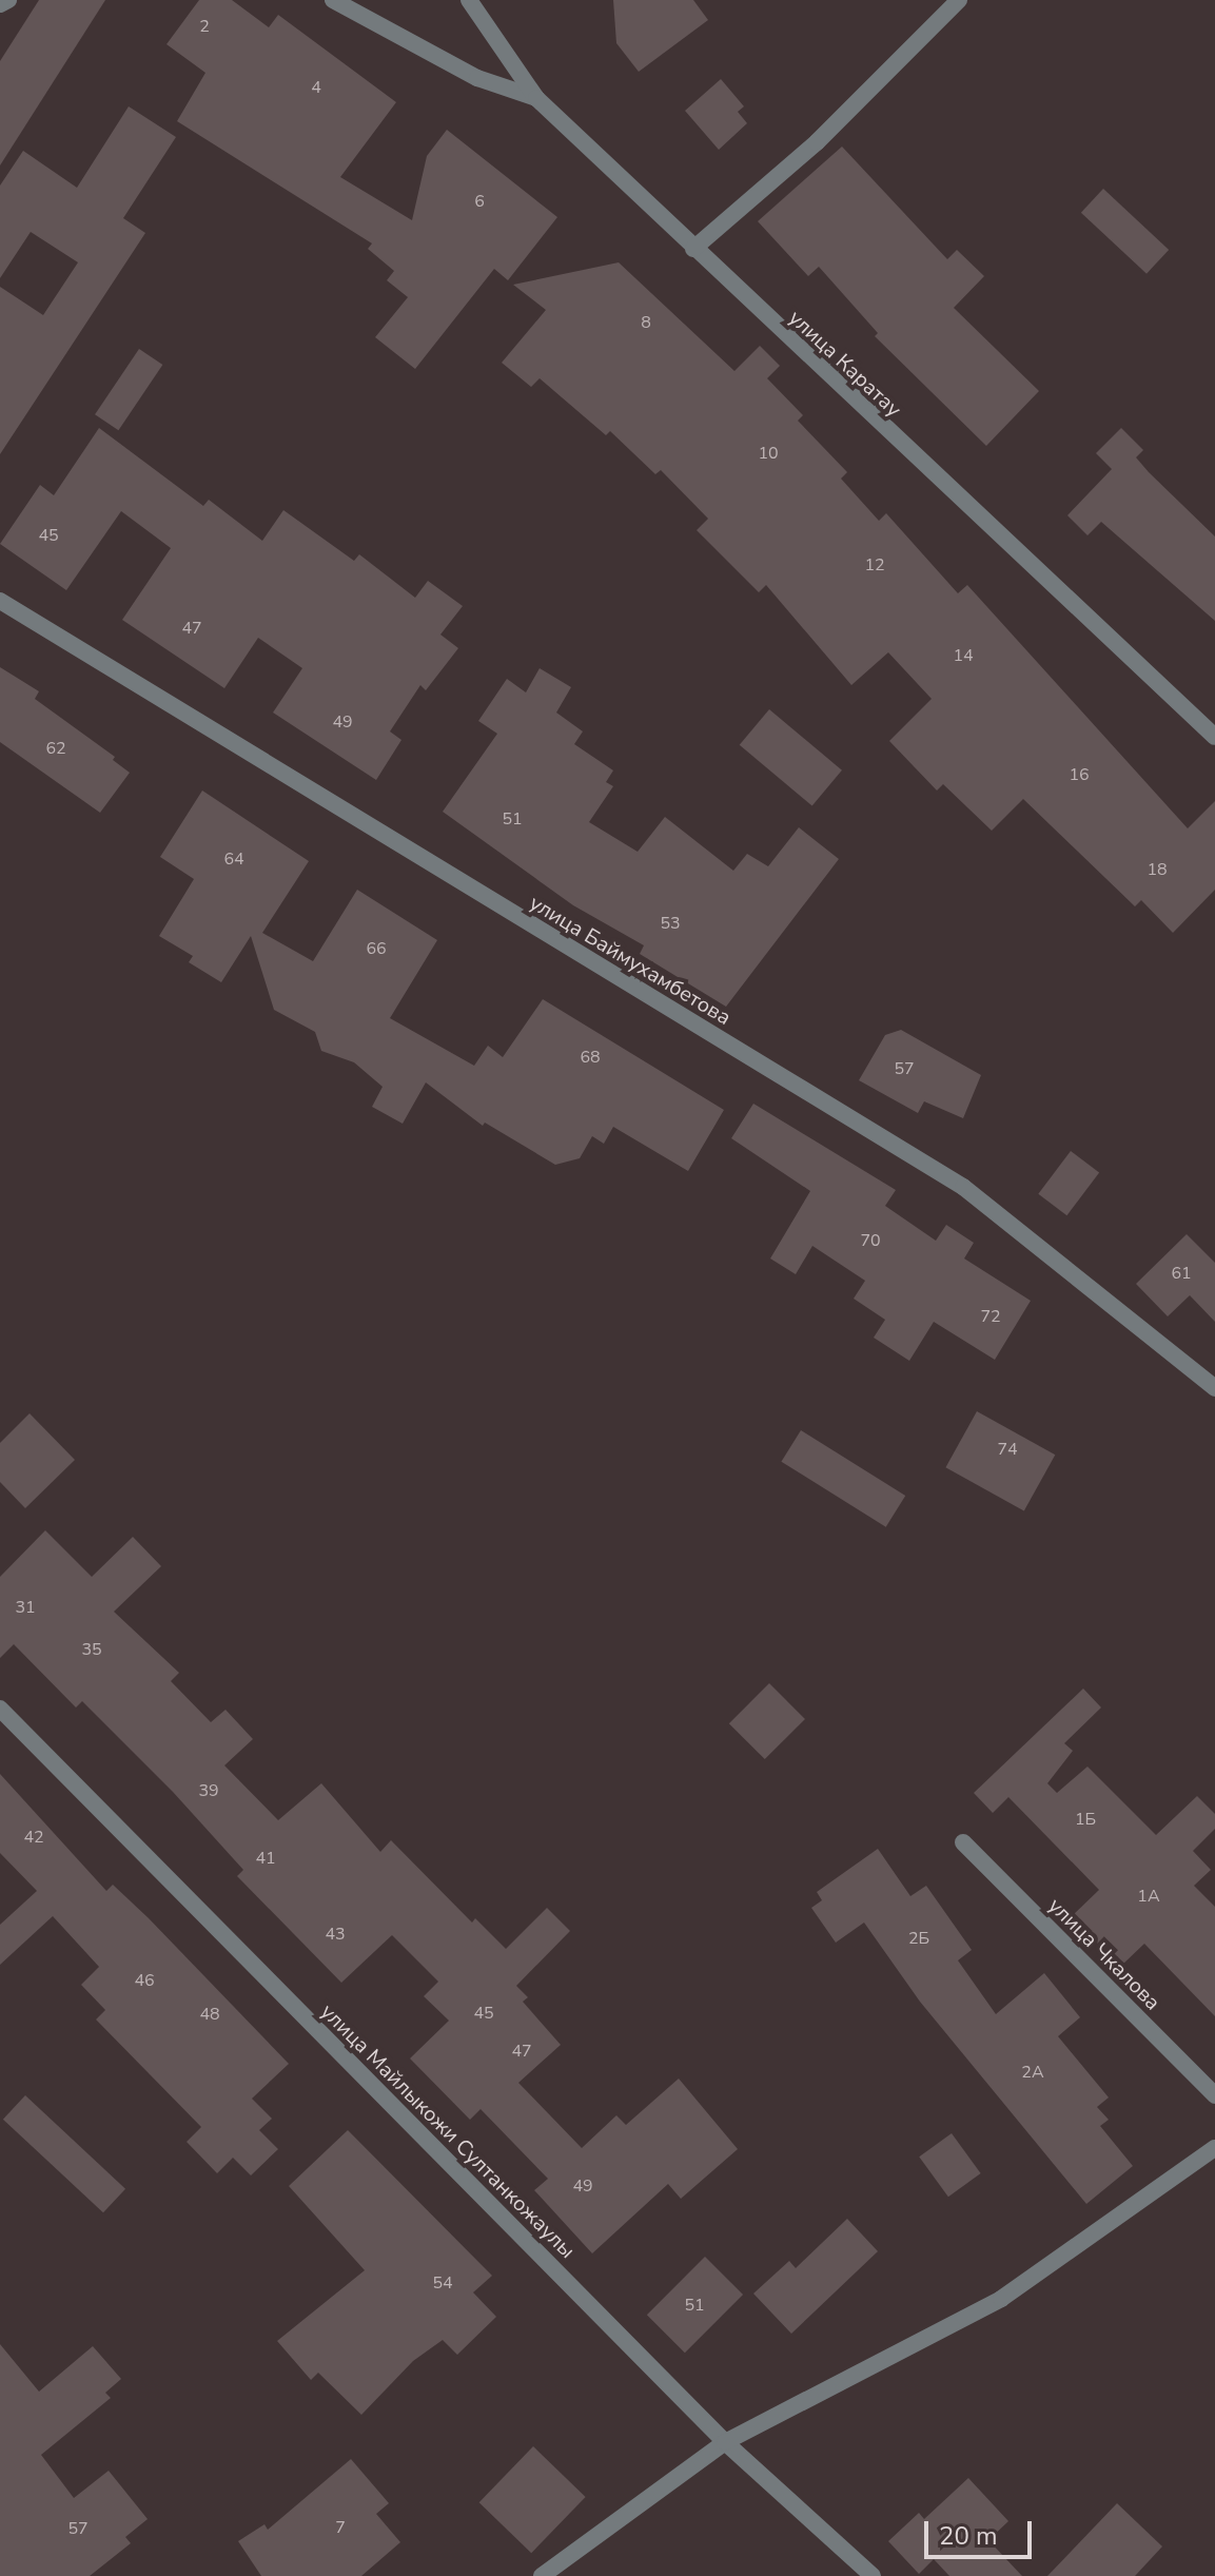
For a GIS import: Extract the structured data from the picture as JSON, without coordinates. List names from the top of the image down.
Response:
{
  "streets": {
    "street": [
      "улица Каратау",
      "улица Баймухамбетова",
      "улица Чкалова",
      "улица Майлыкожи Султанкожаулы"
    ]
  },
  "house_numbers": [
    "2",
    "4",
    "6",
    "8",
    "10",
    "45",
    "12",
    "47",
    "14",
    "49",
    "62",
    "16",
    "51",
    "64",
    "18",
    "53",
    "66",
    "68",
    "57",
    "70",
    "61",
    "72",
    "74",
    "31",
    "35",
    "39",
    "1Б",
    "42",
    "41",
    "1А",
    "43",
    "2Б",
    "46",
    "45",
    "48",
    "47",
    "2А",
    "49",
    "54",
    "51",
    "7",
    "57"
  ],
  "scale_bar": "20 m"
}
